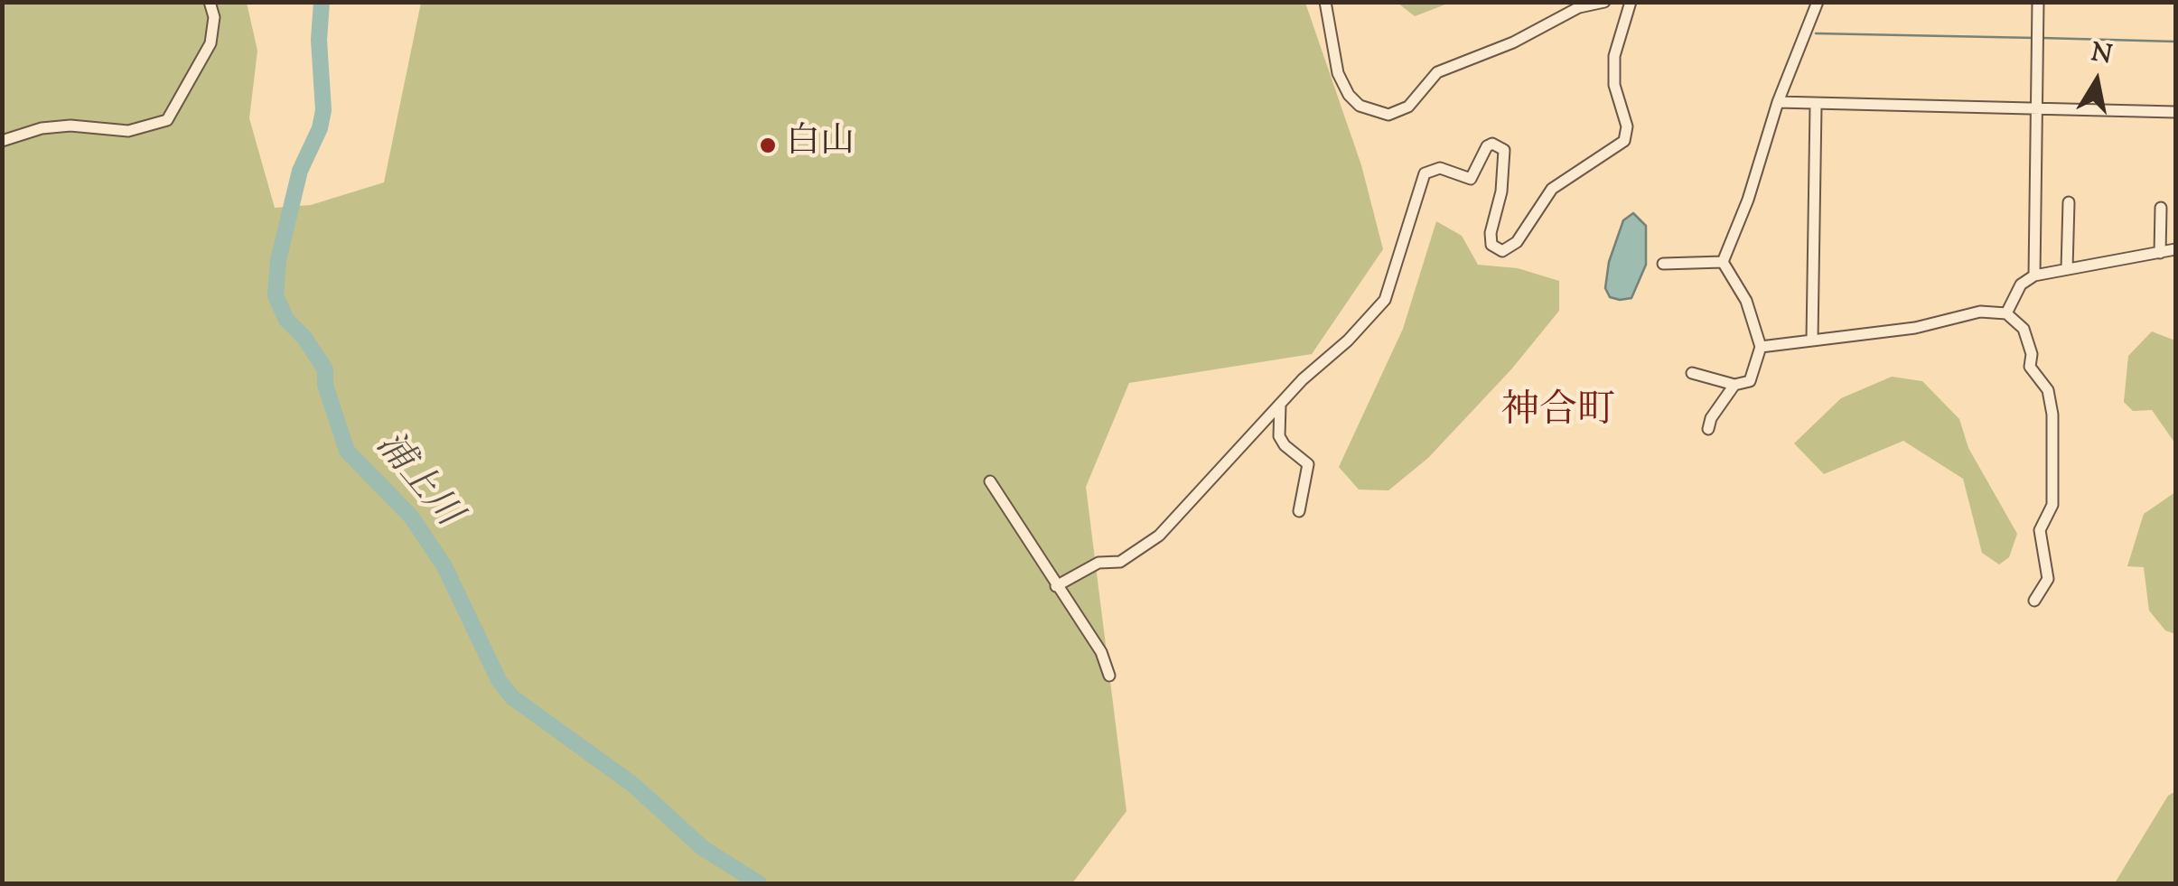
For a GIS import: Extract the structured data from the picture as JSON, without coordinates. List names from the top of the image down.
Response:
{
  "districts": ["神合町"],
  "water": ["浦上川"],
  "places": ["白山"],
  "north": "top"
}
